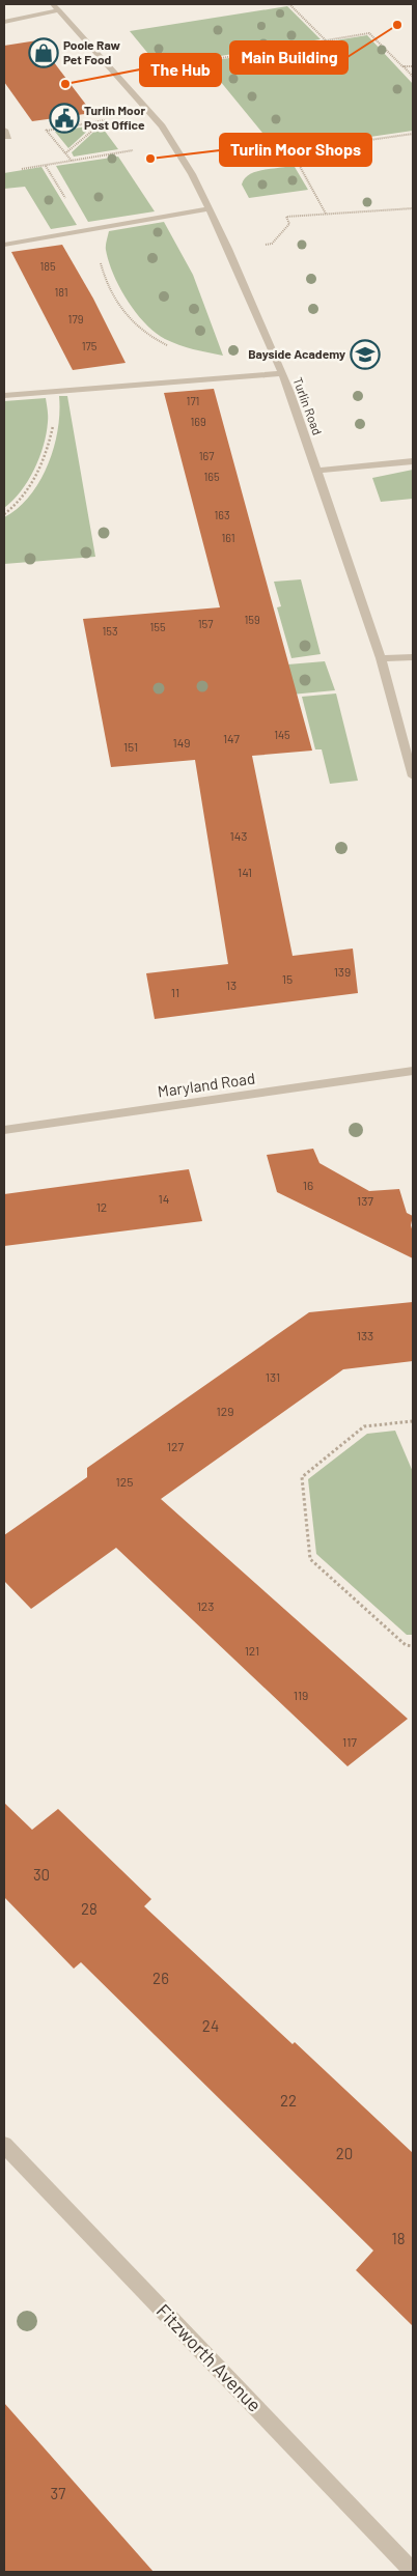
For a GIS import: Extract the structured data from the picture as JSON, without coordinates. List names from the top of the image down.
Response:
{
  "streets": {
    "street": ["Turlin Road", "Maryland Road", "Fitzworth Avenue"]
  },
  "places": {
    "other": ["Main Building", "The Hub", "Turlin Moor Shops"],
    "shop": ["Poole Raw Pet Food"],
    "public building": ["Turlin Moor Post Office"],
    "school or university": ["Bayside Academy"]
  },
  "house_numbers": [
    "185",
    "181",
    "179",
    "175",
    "171",
    "169",
    "167",
    "165",
    "163",
    "161",
    "159",
    "157",
    "155",
    "153",
    "145",
    "147",
    "149",
    "151",
    "143",
    "141",
    "139",
    "15",
    "13",
    "11",
    "16",
    "14",
    "137",
    "12",
    "133",
    "131",
    "129",
    "127",
    "125",
    "123",
    "121",
    "119",
    "117",
    "30",
    "28",
    "26",
    "24",
    "22",
    "20",
    "18",
    "37"
  ]
}
